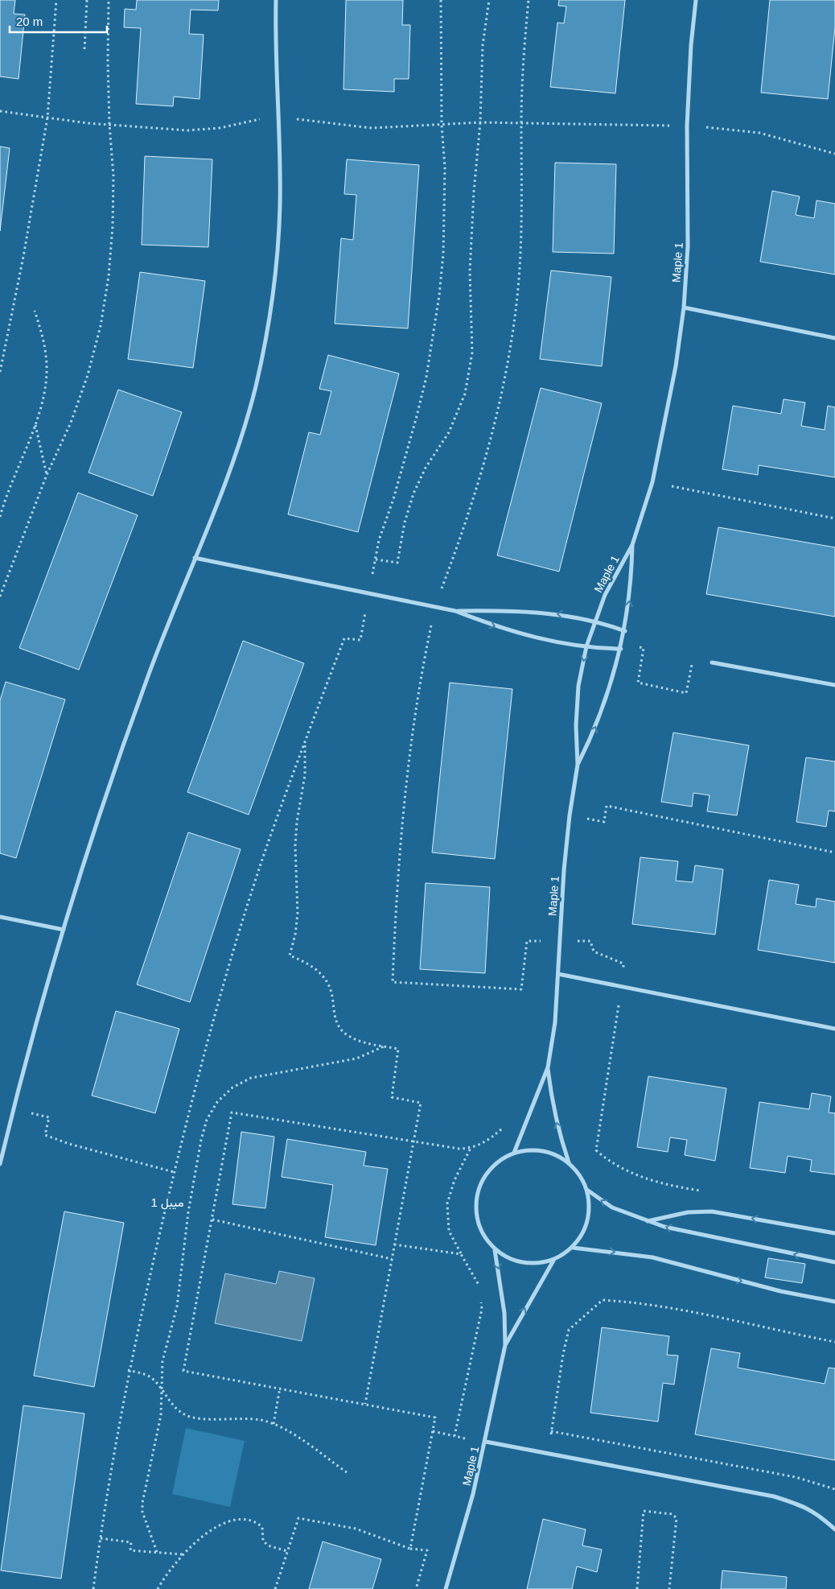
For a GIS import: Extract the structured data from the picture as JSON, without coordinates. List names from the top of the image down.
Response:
{
  "streets": {
    "street": ["Maple 1"]
  },
  "districts": ["ميبل 1"],
  "scale_bar": "20 m"
}
